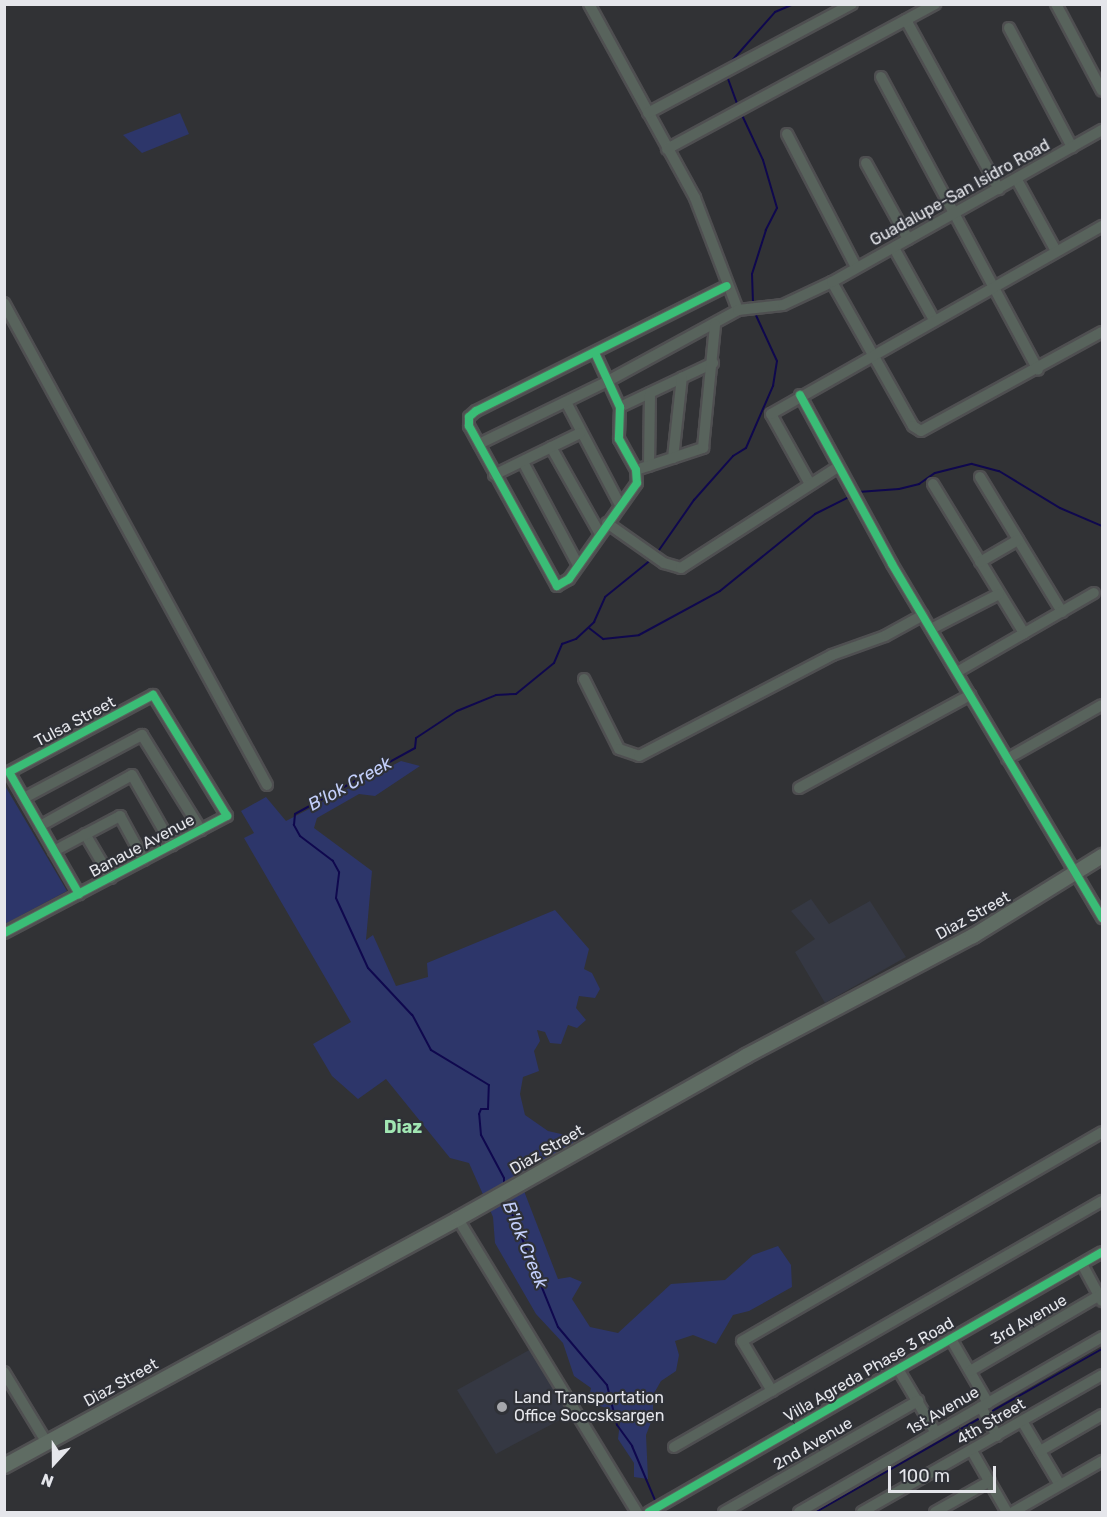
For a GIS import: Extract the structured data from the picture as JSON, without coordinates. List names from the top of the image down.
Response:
{
  "streets": {
    "main road": ["Diaz Street"],
    "street": [
      "Guadalupe-San Isidro Road",
      "Tulsa Street",
      "Banaue Avenue",
      "3rd Avenue",
      "Villa Agreda Phase 3 Road",
      "1st Avenue",
      "4th Street",
      "2nd Avenue"
    ]
  },
  "crossings": [
    ["Tulsa Street", "Banaue Avenue"]
  ],
  "districts": ["Diaz"],
  "water": ["B'lok Creek"],
  "places": ["Land Transportation Office Soccsksargen"],
  "scale_bar": "100 m",
  "north": "bottom"
}
